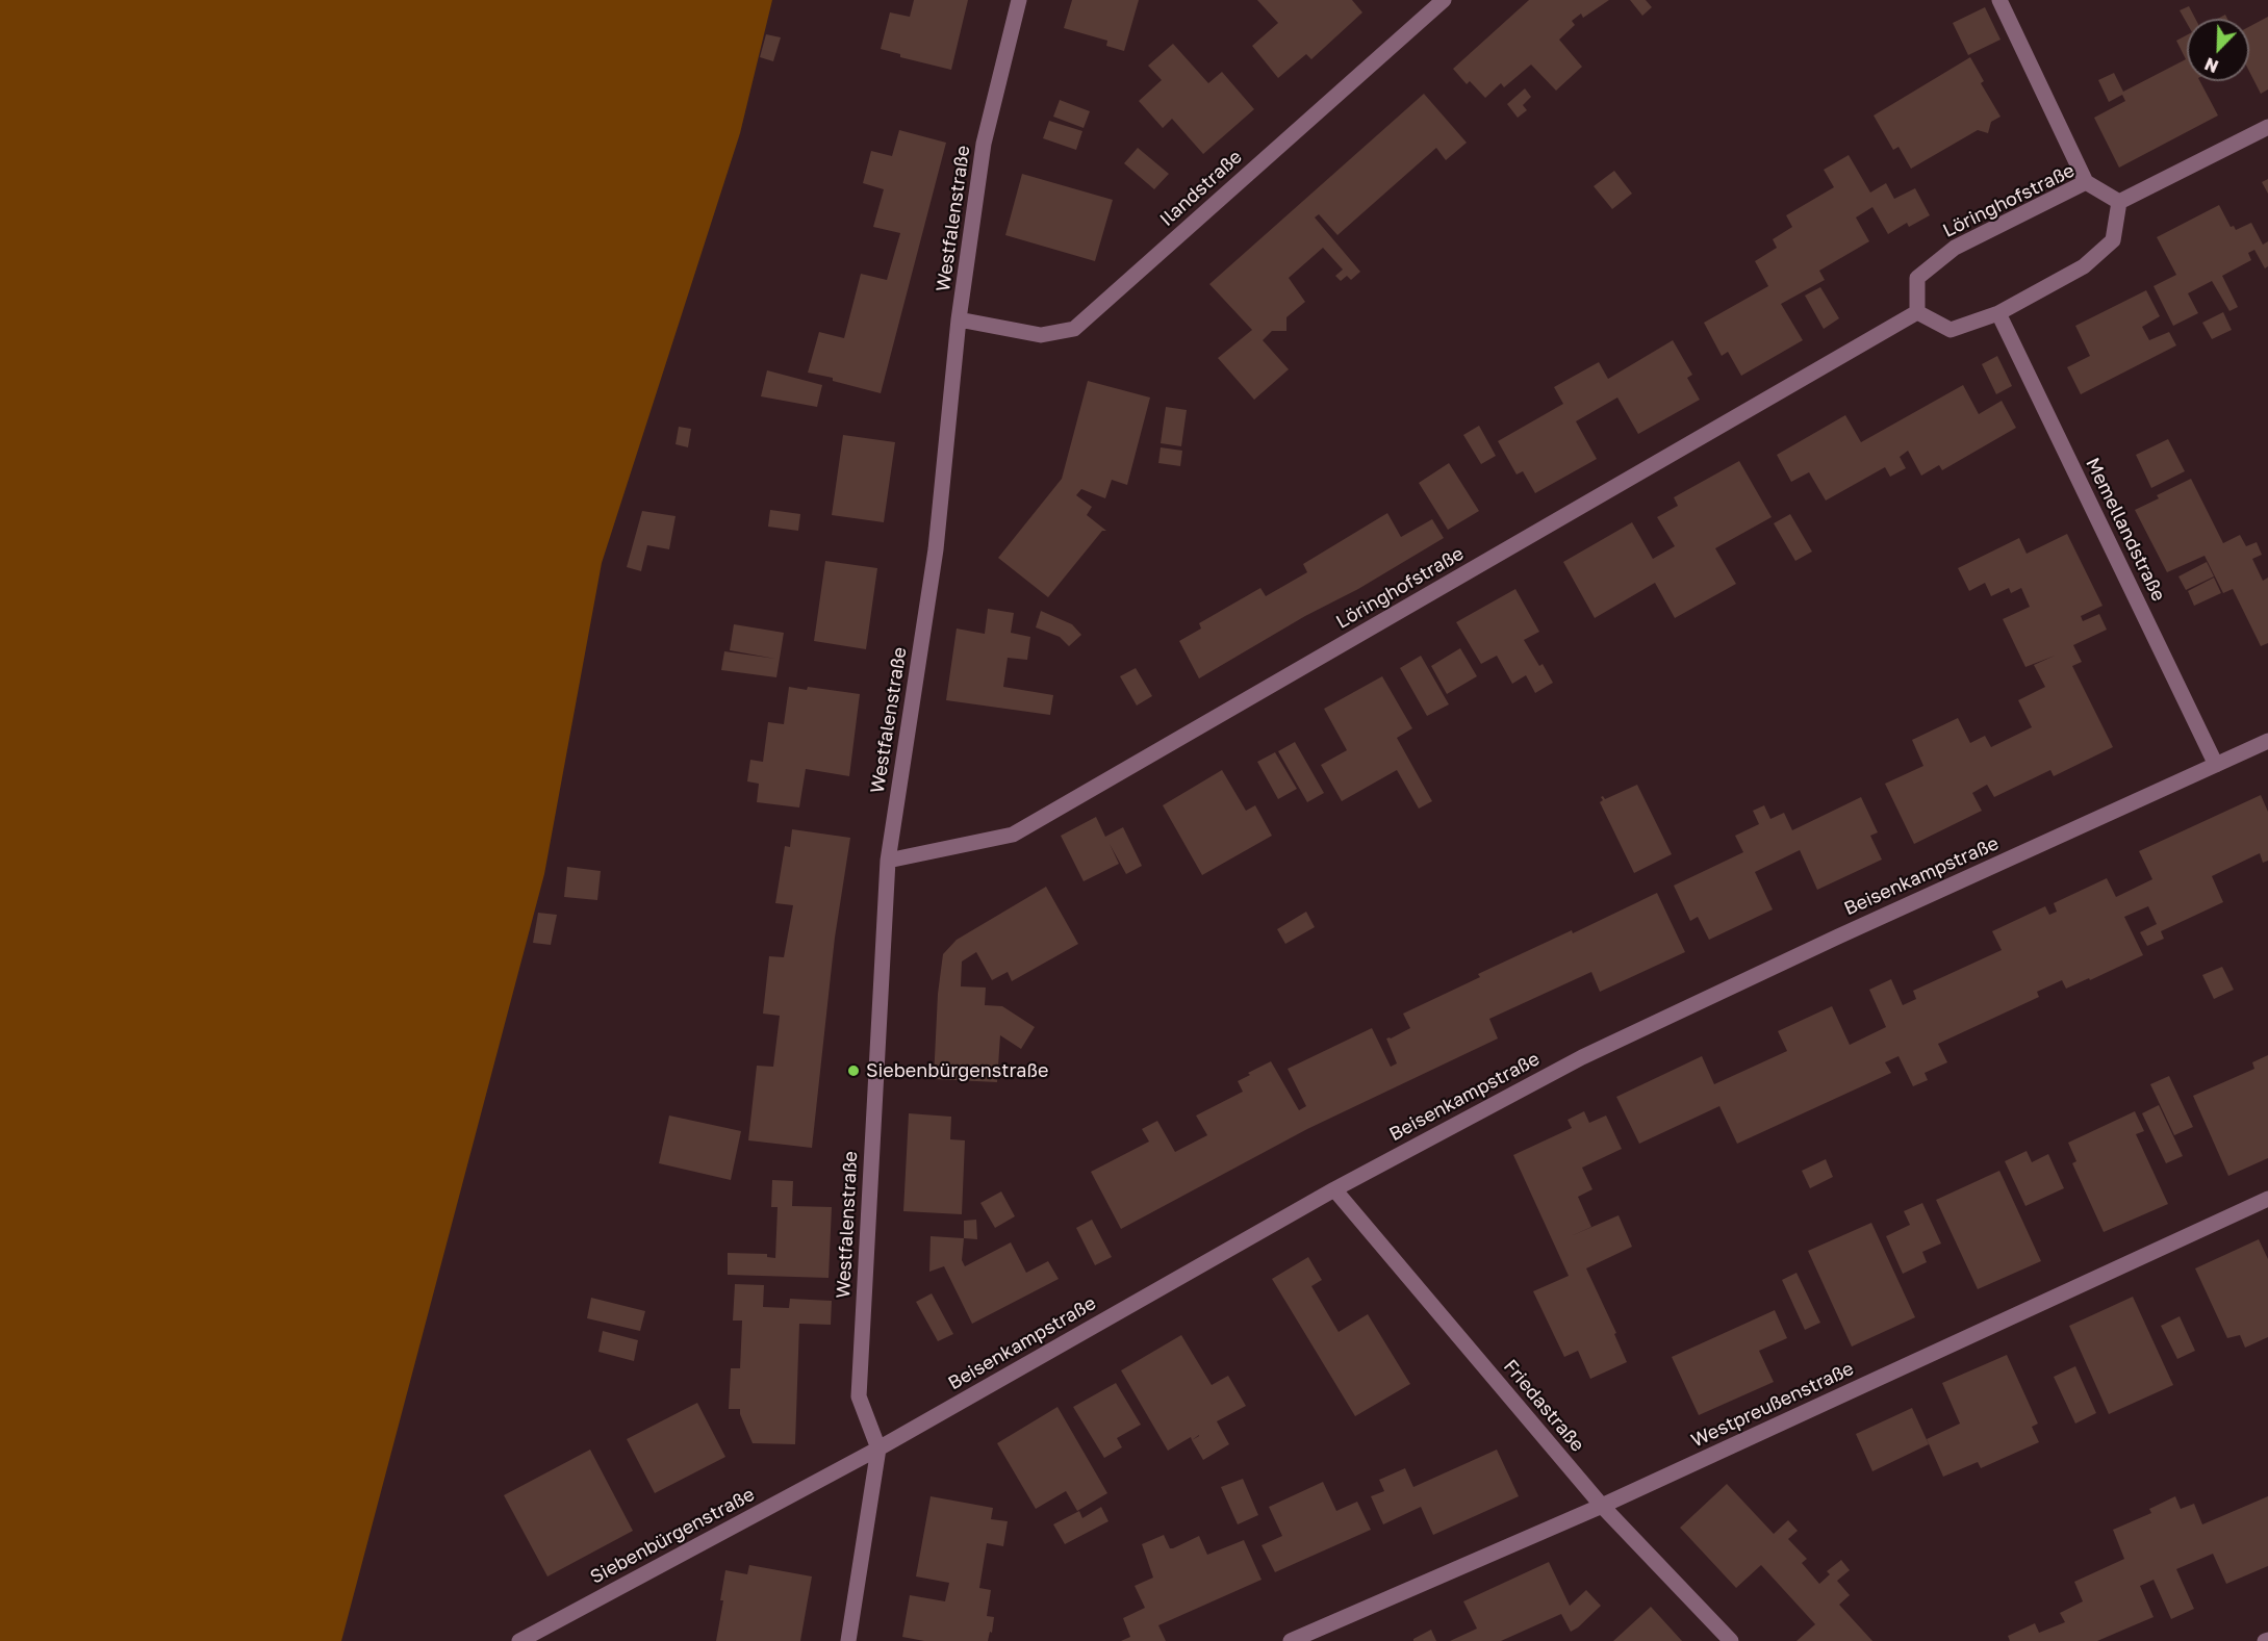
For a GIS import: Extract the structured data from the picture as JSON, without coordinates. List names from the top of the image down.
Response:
{
  "streets": {
    "street": [
      "Ilandstraße",
      "Löringhofstraße",
      "Westfalenstraße",
      "Memellandstraße",
      "Beisenkampstraße",
      "Westpreußenstraße",
      "Friedastraße",
      "Siebenbürgenstraße"
    ]
  },
  "crossings": [
    ["Ilandstraße", "Westfalenstraße"],
    ["Löringhofstraße", "Westfalenstraße"],
    ["Westfalenstraße", "Beisenkampstraße"],
    ["Westfalenstraße", "Siebenbürgenstraße"],
    ["Memellandstraße", "Beisenkampstraße"],
    ["Beisenkampstraße", "Friedastraße"],
    ["Beisenkampstraße", "Siebenbürgenstraße"],
    ["Westpreußenstraße", "Friedastraße"]
  ],
  "places": ["Siebenbürgenstraße"],
  "north": "bottom left"
}
